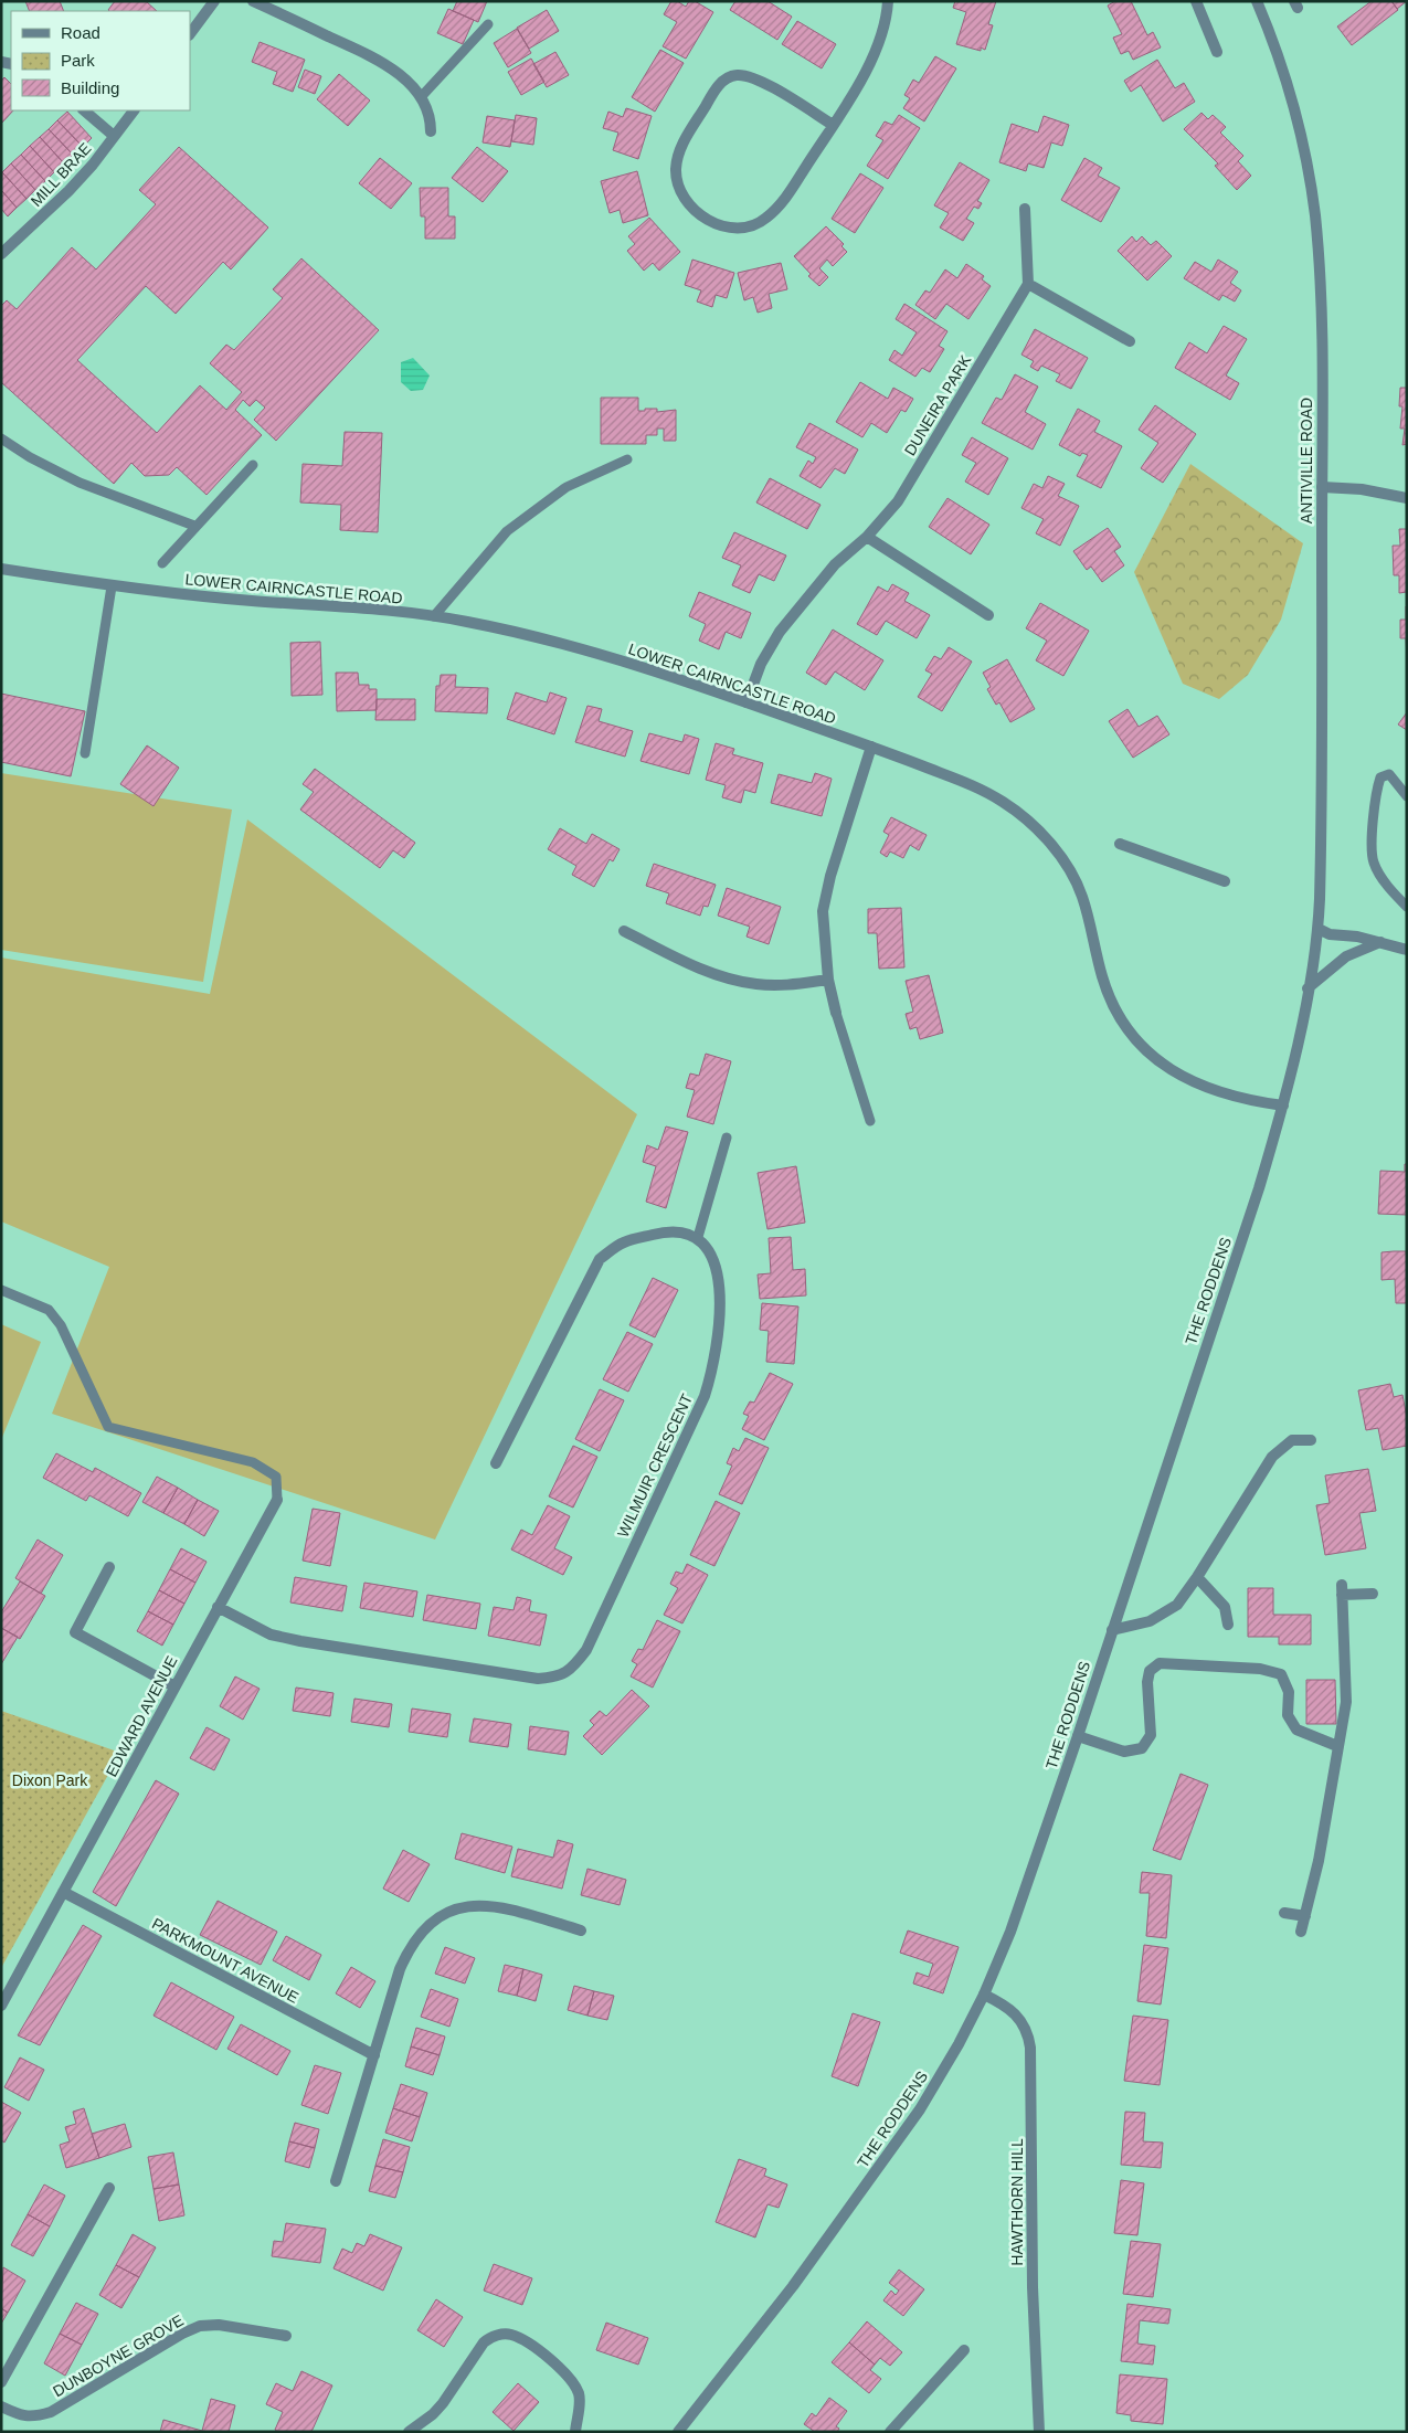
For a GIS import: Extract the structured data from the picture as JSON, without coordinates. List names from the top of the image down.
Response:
{
  "streets": {
    "street": [
      "MILL BRAE",
      "DUNEIRA PARK",
      "ANTIVILLE ROAD",
      "LOWER CAIRNCASTLE ROAD",
      "THE RODDENS",
      "WILMUIR CRESCENT",
      "EDWARD AVENUE",
      "PARKMOUNT AVENUE",
      "HAWTHORN HILL",
      "DUNBOYNE GROVE"
    ]
  },
  "crossings": [
    ["DUNEIRA PARK", "LOWER CAIRNCASTLE ROAD"],
    ["ANTIVILLE ROAD", "THE RODDENS"],
    ["LOWER CAIRNCASTLE ROAD", "THE RODDENS"],
    ["THE RODDENS", "HAWTHORN HILL"],
    ["WILMUIR CRESCENT", "EDWARD AVENUE"],
    ["EDWARD AVENUE", "PARKMOUNT AVENUE"]
  ],
  "parks": ["Dixon Park"],
  "legend": ["Road", "Park", "Building"]
}
